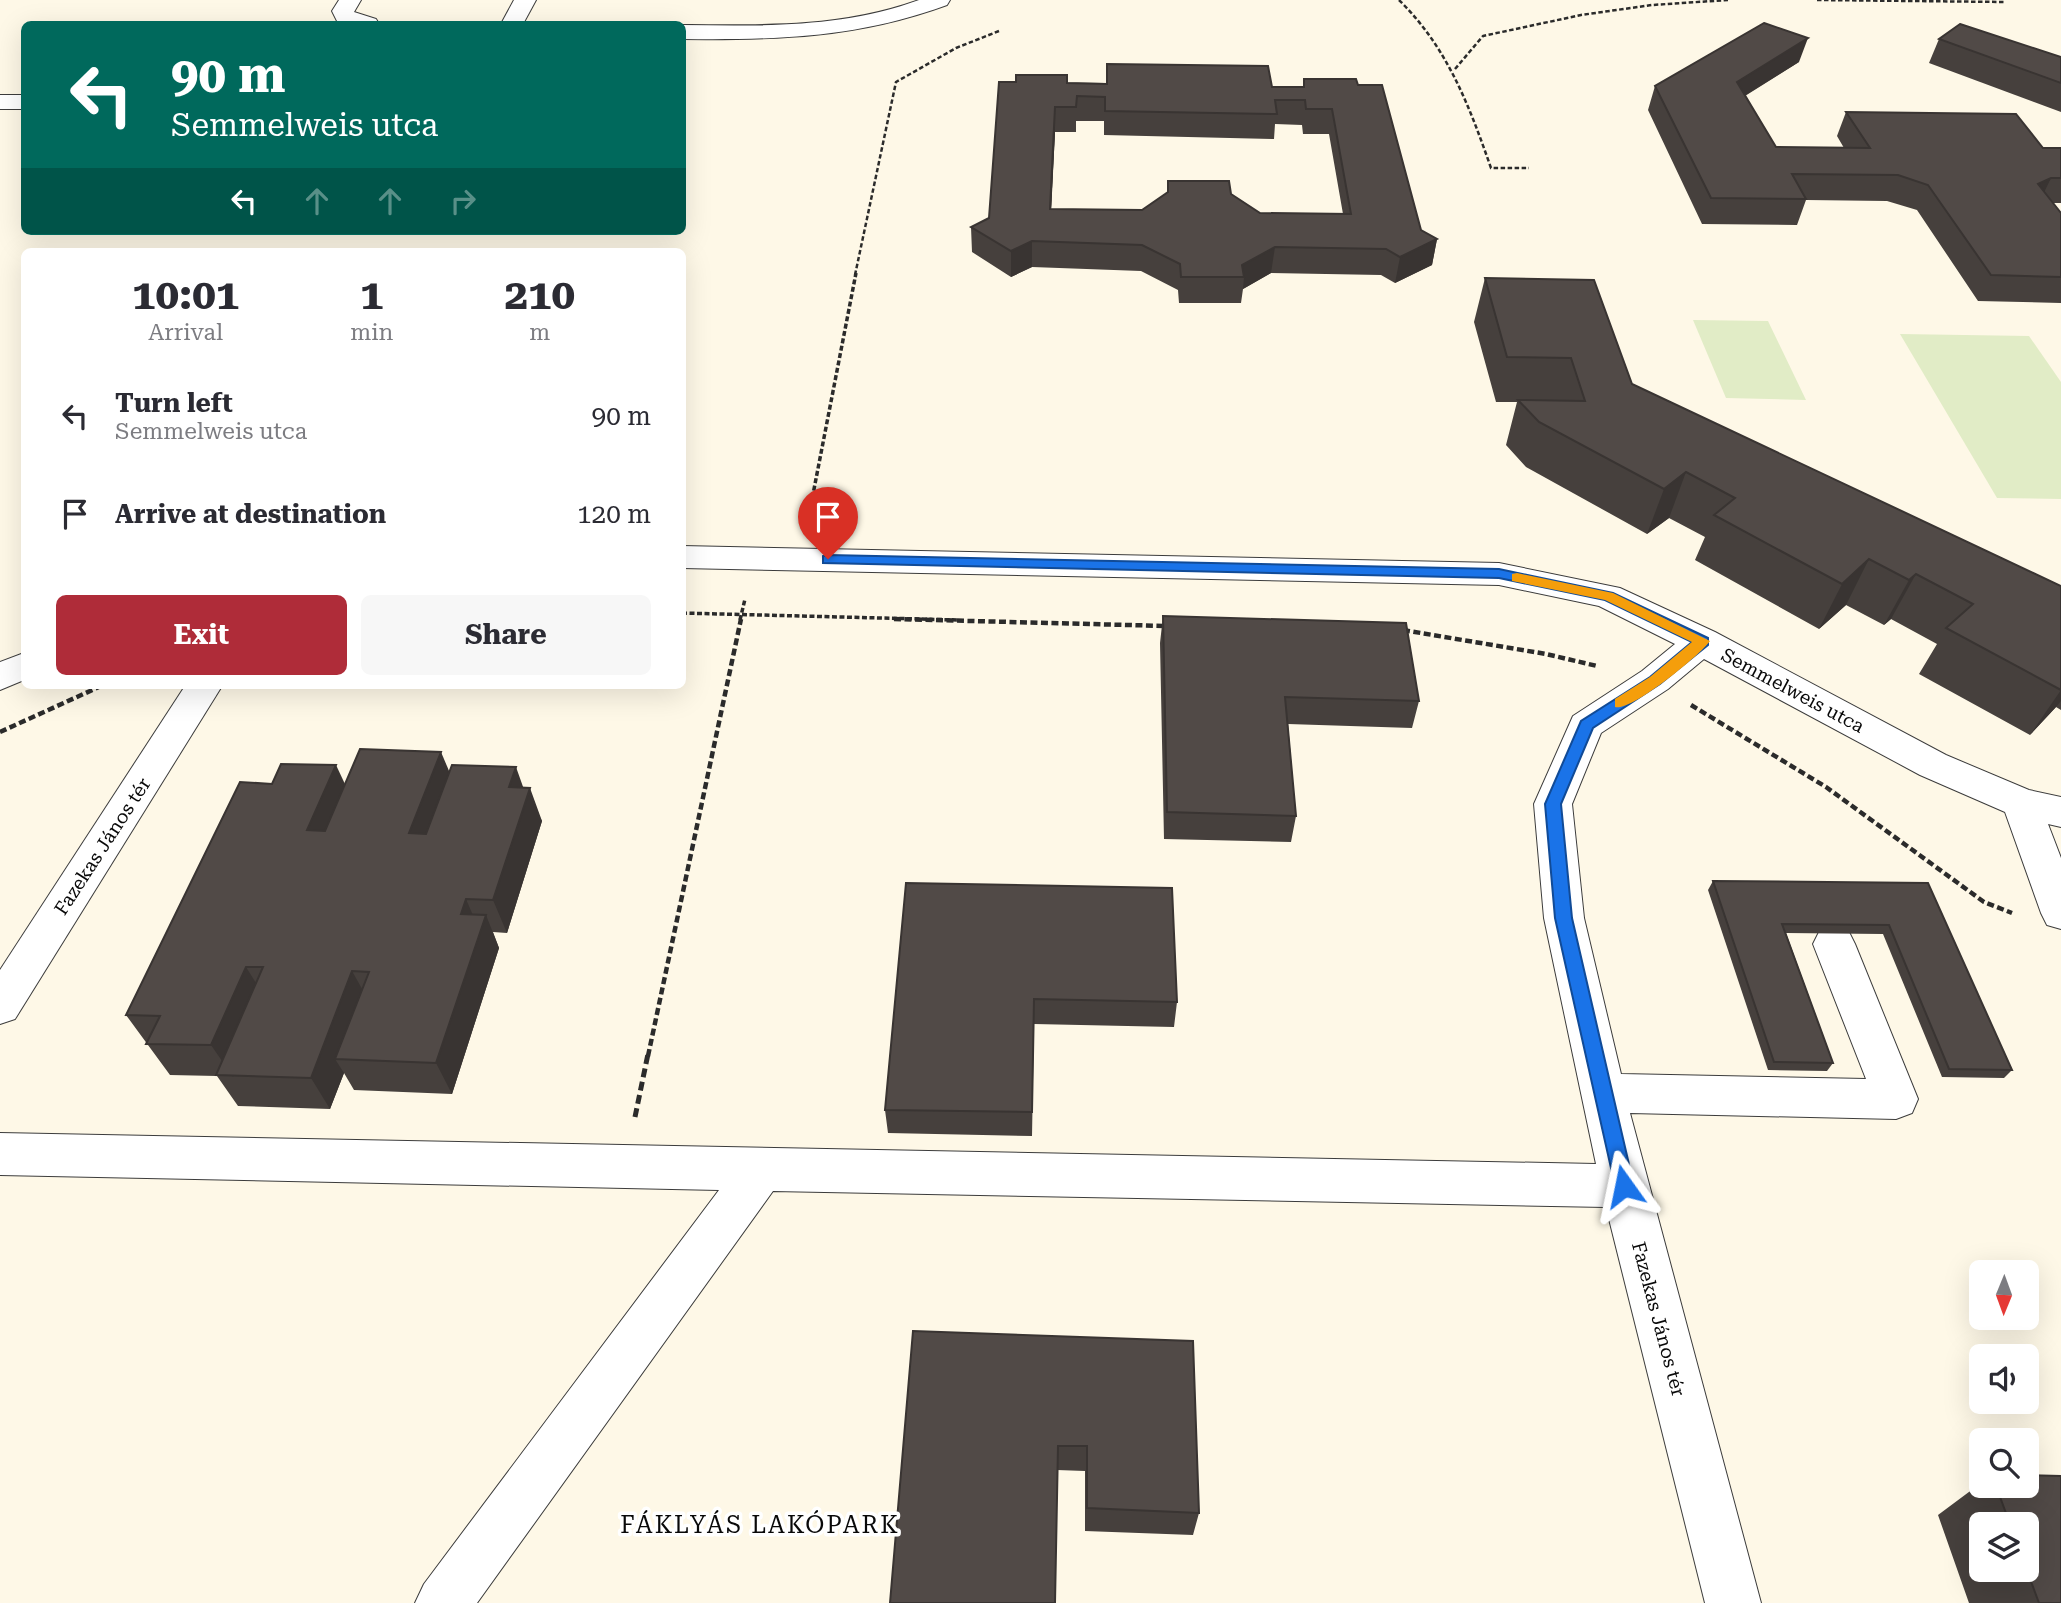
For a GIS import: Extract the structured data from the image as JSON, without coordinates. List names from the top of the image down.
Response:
{
  "streets": {
    "street": ["Semmelweis utca", "Fazekas János tér"]
  },
  "crossings": [
    ["Semmelweis utca", "Fazekas János tér"]
  ],
  "districts": ["FÁKLYÁS LAKÓPARK"],
  "north": "bottom",
  "page": {
    "turn": ["90 m", "Semmelweis utca"],
    "eta": [
      "10:01",
      "Arrival",
      "1",
      "min",
      "210",
      "m"
    ],
    "list": [
      {
        "name": "Turn left",
        "note": "Semmelweis utca",
        "value": "90 m"
      },
      {
        "name": "Arrive at destination",
        "value": "120 m"
      }
    ],
    "buttons": ["Exit", "Share"]
  }
}
